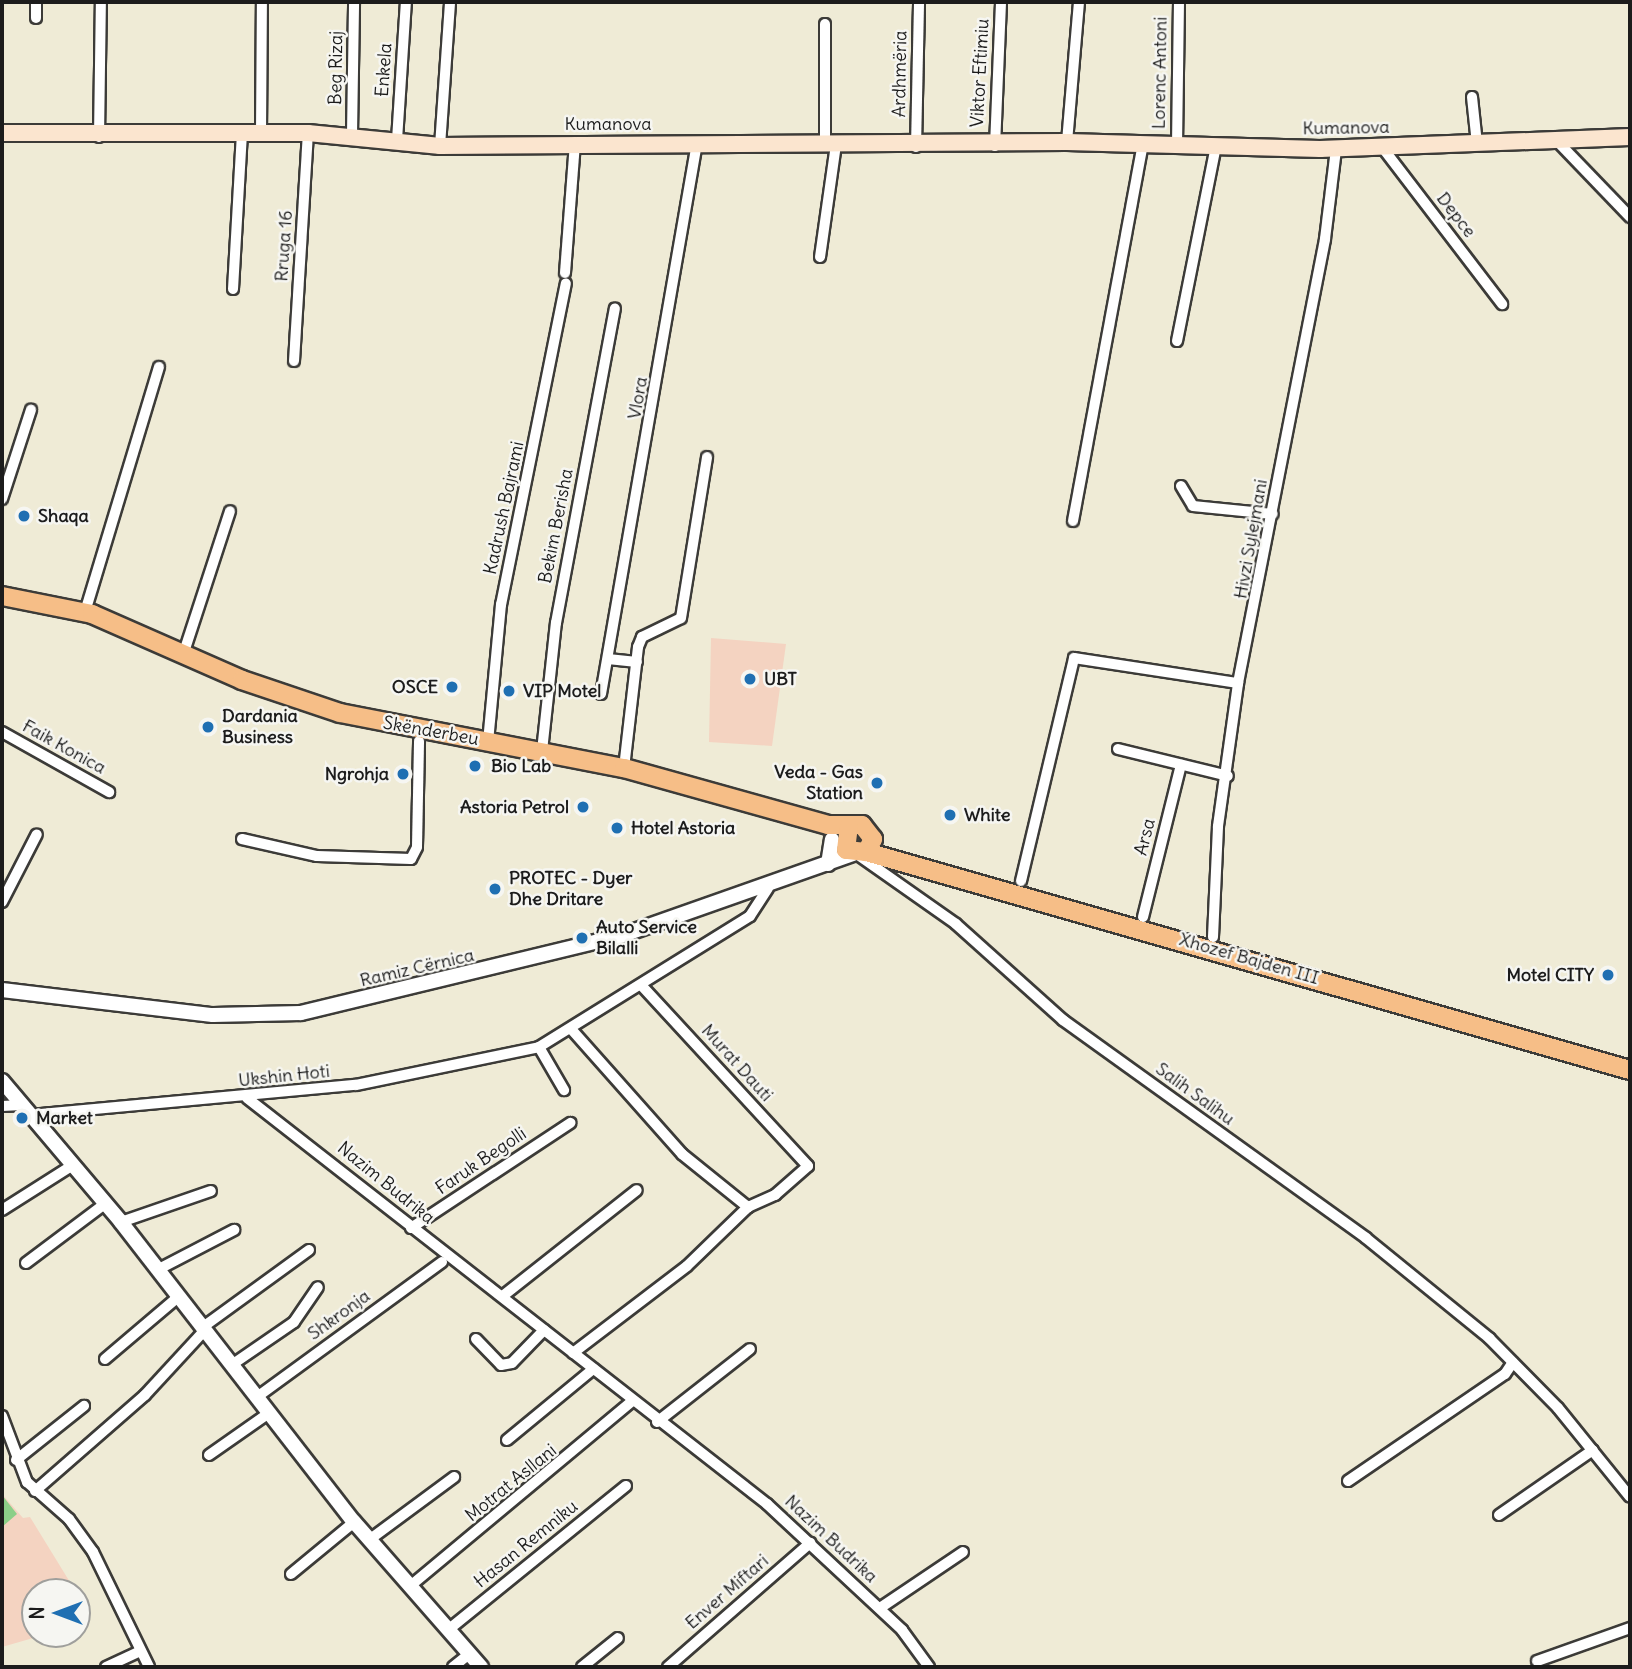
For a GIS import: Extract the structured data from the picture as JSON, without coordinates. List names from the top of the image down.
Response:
{
  "streets": {
    "main road": ["Kumanova", "Skënderbeu", "Xhozef Bajden III"],
    "street": [
      "Beg Rizaj",
      "Enkela",
      "Viktor Eftimiu",
      "Lorenc Antoni",
      "Ardhmëria",
      "Depce",
      "Rruga 16",
      "Vlora",
      "Kadrush Bajrami",
      "Bekim Berisha",
      "Hivzi Sylejmani",
      "Faik Konica",
      "Arsa",
      "Ramiz Cërnica",
      "Murat Dauti",
      "Ukshin Hoti",
      "Salih Salihu",
      "Faruk Begolli",
      "Nazim Budrika",
      "Shkronja",
      "Motrat Asllani",
      "Hasan Remniku",
      "Enver Miftari"
    ]
  },
  "crossings": [
    ["Beg Rizaj", "Kumanova"],
    ["Enkela", "Kumanova"],
    ["Viktor Eftimiu", "Kumanova"],
    ["Lorenc Antoni", "Kumanova"],
    ["Ardhmëria", "Kumanova"],
    ["Kumanova", "Depce"],
    ["Kumanova", "Rruga 16"],
    ["Kumanova", "Vlora"],
    ["Kumanova", "Kadrush Bajrami"],
    ["Kumanova", "Hivzi Sylejmani"],
    ["Kadrush Bajrami", "Skënderbeu"],
    ["Bekim Berisha", "Skënderbeu"],
    ["Hivzi Sylejmani", "Xhozef Bajden III"],
    ["Skënderbeu", "Xhozef Bajden III"],
    ["Skënderbeu", "Ramiz Cërnica"],
    ["Skënderbeu", "Salih Salihu"],
    ["Arsa", "Xhozef Bajden III"],
    ["Xhozef Bajden III", "Ramiz Cërnica"],
    ["Xhozef Bajden III", "Salih Salihu"],
    ["Ramiz Cërnica", "Ukshin Hoti"],
    ["Ramiz Cërnica", "Salih Salihu"],
    ["Murat Dauti", "Ukshin Hoti"],
    ["Ukshin Hoti", "Nazim Budrika"],
    ["Faruk Begolli", "Nazim Budrika"],
    ["Nazim Budrika", "Motrat Asllani"],
    ["Nazim Budrika", "Enver Miftari"]
  ],
  "places": [
    "Shaqa",
    "UBT",
    "OSCE",
    "VIP Motel",
    "Dardania Business",
    "Bio Lab",
    "Ngrohja",
    "Veda - Gas Station",
    "Astoria Petrol",
    "White",
    "Hotel Astoria",
    "PROTEC - Dyer Dhe Dritare",
    "Auto Service Bilalli",
    "Motel CITY",
    "Market"
  ],
  "north": "left"
}
